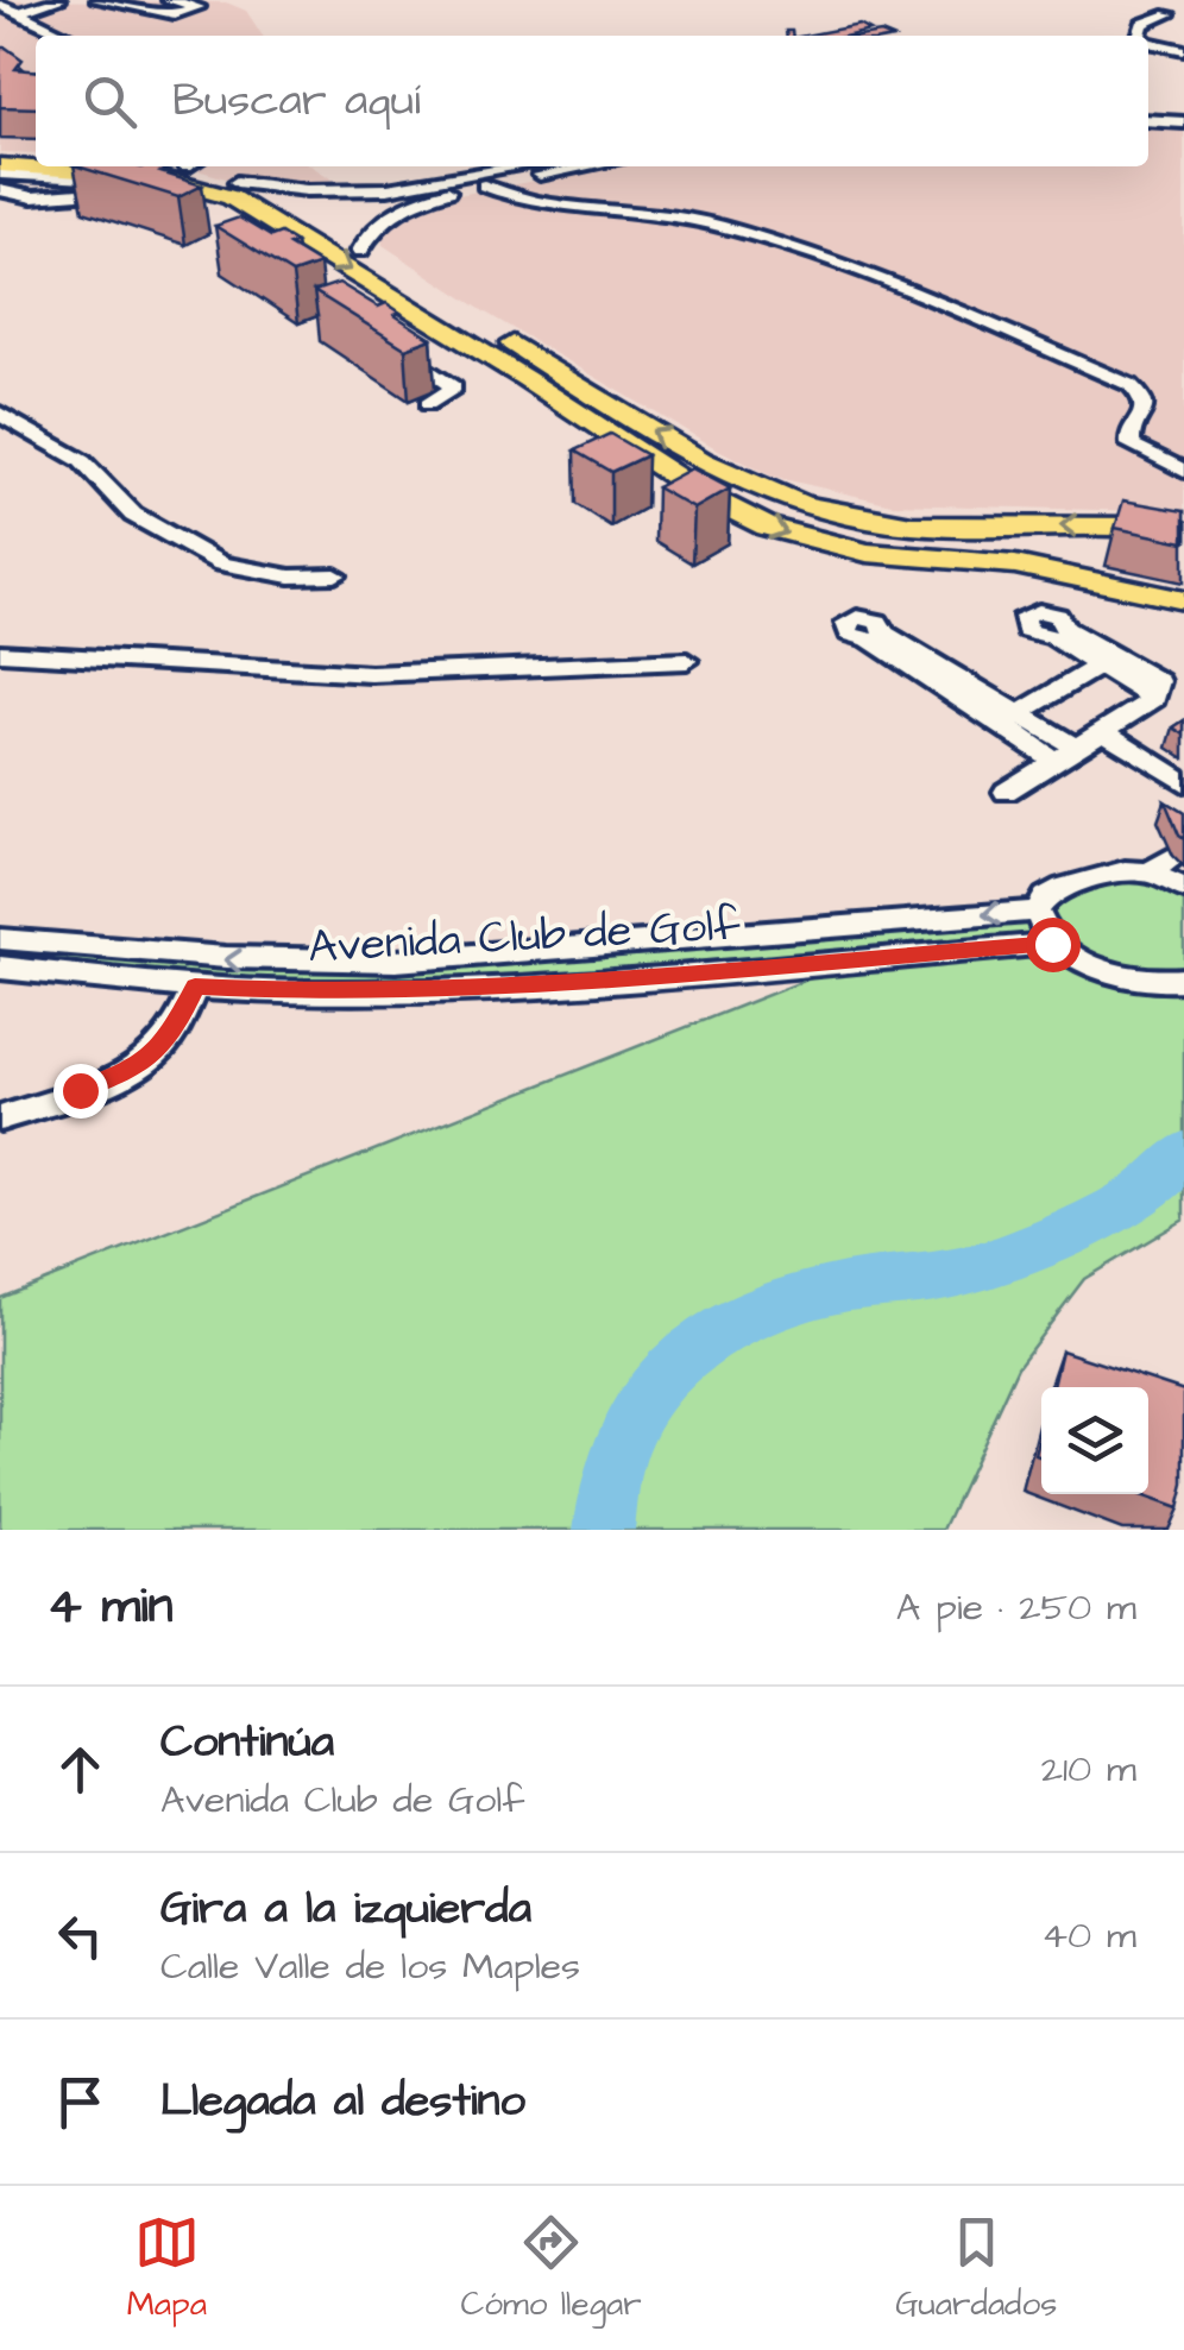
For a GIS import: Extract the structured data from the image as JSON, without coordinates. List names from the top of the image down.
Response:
{
  "streets": {
    "street": ["Avenida Club de Golf"]
  },
  "page": {
    "search": "Buscar aquí",
    "heading": ["4 min", "A pie · 250 m"],
    "list": [
      ["Continúa", "Avenida Club de Golf", "210 m"],
      ["Gira a la izquierda", "Calle Valle de los Maples", "40 m"],
      "Llegada al destino"
    ],
    "nav": ["Mapa", "Cómo llegar", "Guardados"]
  }
}
